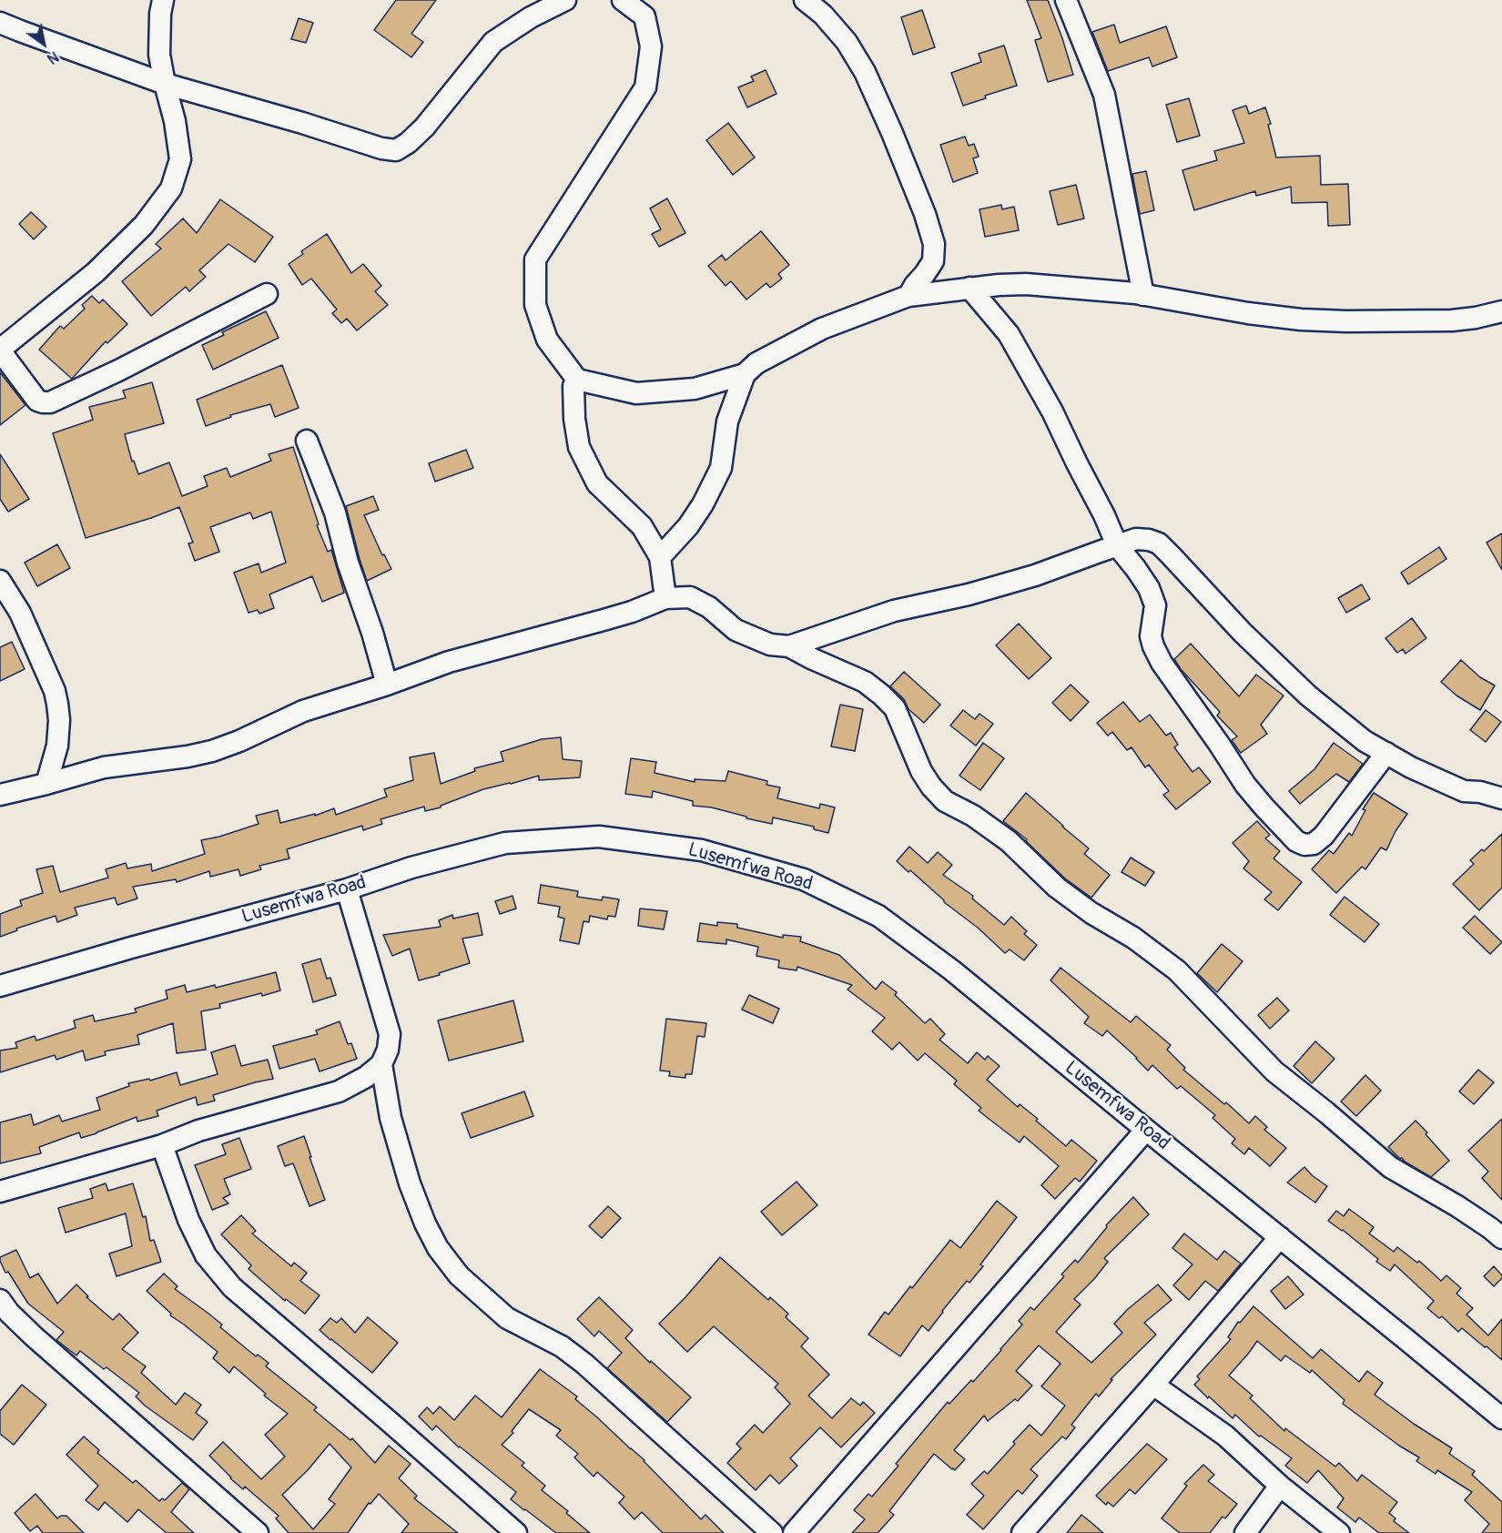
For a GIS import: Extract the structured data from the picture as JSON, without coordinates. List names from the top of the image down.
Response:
{
  "streets": {
    "street": ["Lusemfwa Road"]
  },
  "north": "bottom right"
}
